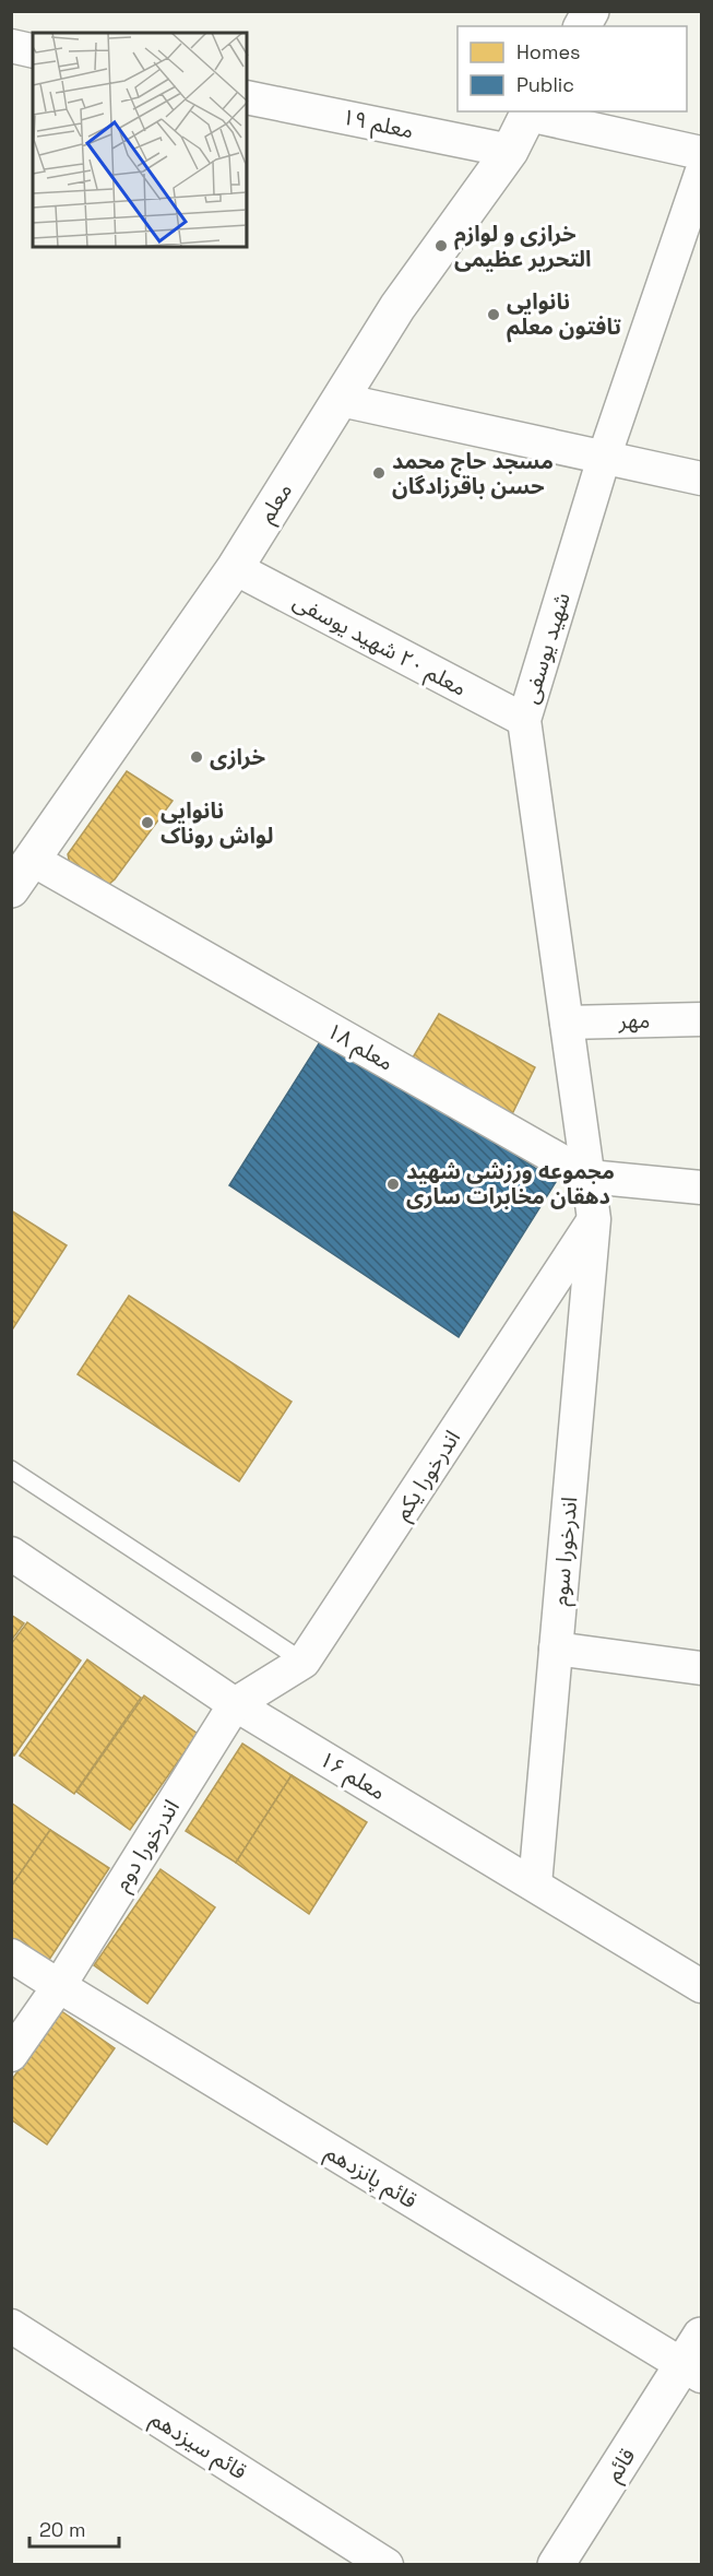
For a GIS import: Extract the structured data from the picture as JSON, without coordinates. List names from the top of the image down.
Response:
{
  "streets": {
    "main road": ["معلم", "قائم"],
    "street": [
      "معلم ۱۹",
      "معلم ۲۰ شهید یوسفی",
      "شهید یوسفی",
      "مهر",
      "معلم ۱۸",
      "اندرخورا یکم",
      "اندرخورا سوم",
      "معلم ۱۶",
      "اندرخورا دوم",
      "قائم پانزدهم",
      "قائم سیزدهم"
    ]
  },
  "crossings": [
    ["معلم ۱۹", "معلم"],
    ["معلم", "معلم ۲۰ شهید یوسفی"],
    ["معلم", "معلم ۱۸"],
    ["معلم ۲۰ شهید یوسفی", "شهید یوسفی"],
    ["شهید یوسفی", "مهر"],
    ["شهید یوسفی", "معلم ۱۸"],
    ["شهید یوسفی", "اندرخورا یکم"],
    ["شهید یوسفی", "اندرخورا سوم"],
    ["اندرخورا یکم", "اندرخورا سوم"],
    ["اندرخورا یکم", "معلم ۱۶"],
    ["اندرخورا یکم", "اندرخورا دوم"],
    ["اندرخورا سوم", "معلم ۱۶"],
    ["معلم ۱۶", "اندرخورا دوم"],
    ["اندرخورا دوم", "قائم پانزدهم"],
    ["قائم پانزدهم", "قائم"]
  ],
  "places": [
    "خرازی و لوازم التحریر عظیمی",
    "نانوایی تافتون معلم",
    "مسجد حاج محمد حسن باقرزادگان",
    "خرازی",
    "نانوایی لواش روناک",
    "مجموعه ورزشی شهید دهقان مخابرات ساری"
  ],
  "legend": ["Homes", "Public"],
  "scale_bar": "20 m"
}
